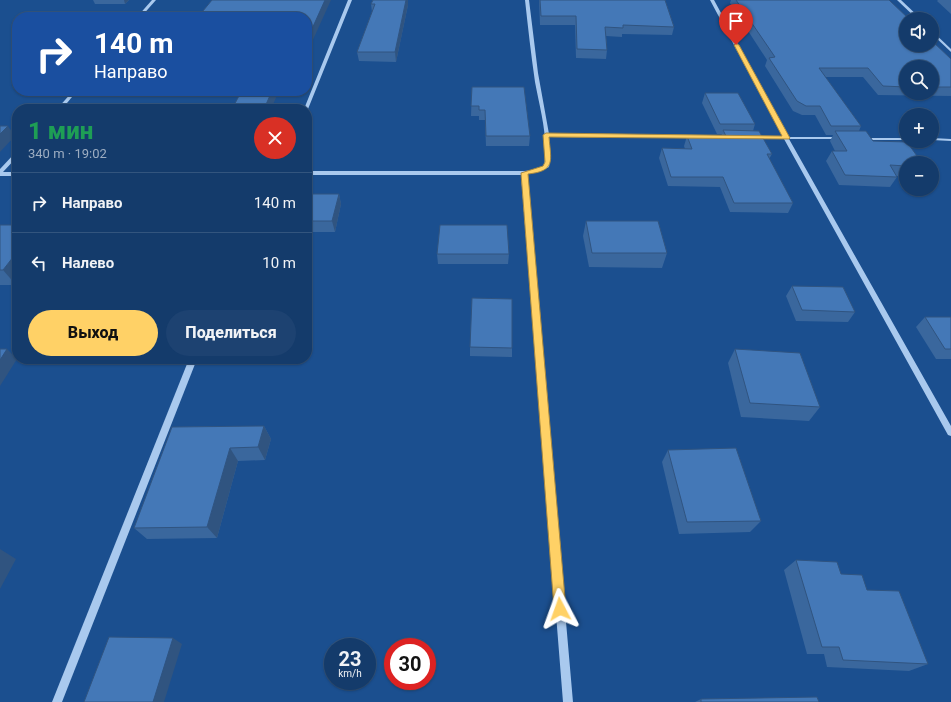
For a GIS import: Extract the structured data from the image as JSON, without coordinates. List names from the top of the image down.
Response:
{
  "page": {
    "map_buttons": ["+", "−"],
    "turn": ["140 m", "Направо"],
    "heading": ["1 мин", "340 m · 19:02"],
    "list": [
      {
        "name": "Направо",
        "value": "140 m"
      },
      {
        "name": "Налево",
        "value": "10 m"
      }
    ],
    "buttons": ["Выход", "Поделиться"],
    "speed": "23 km/h",
    "limit": "30"
  }
}
